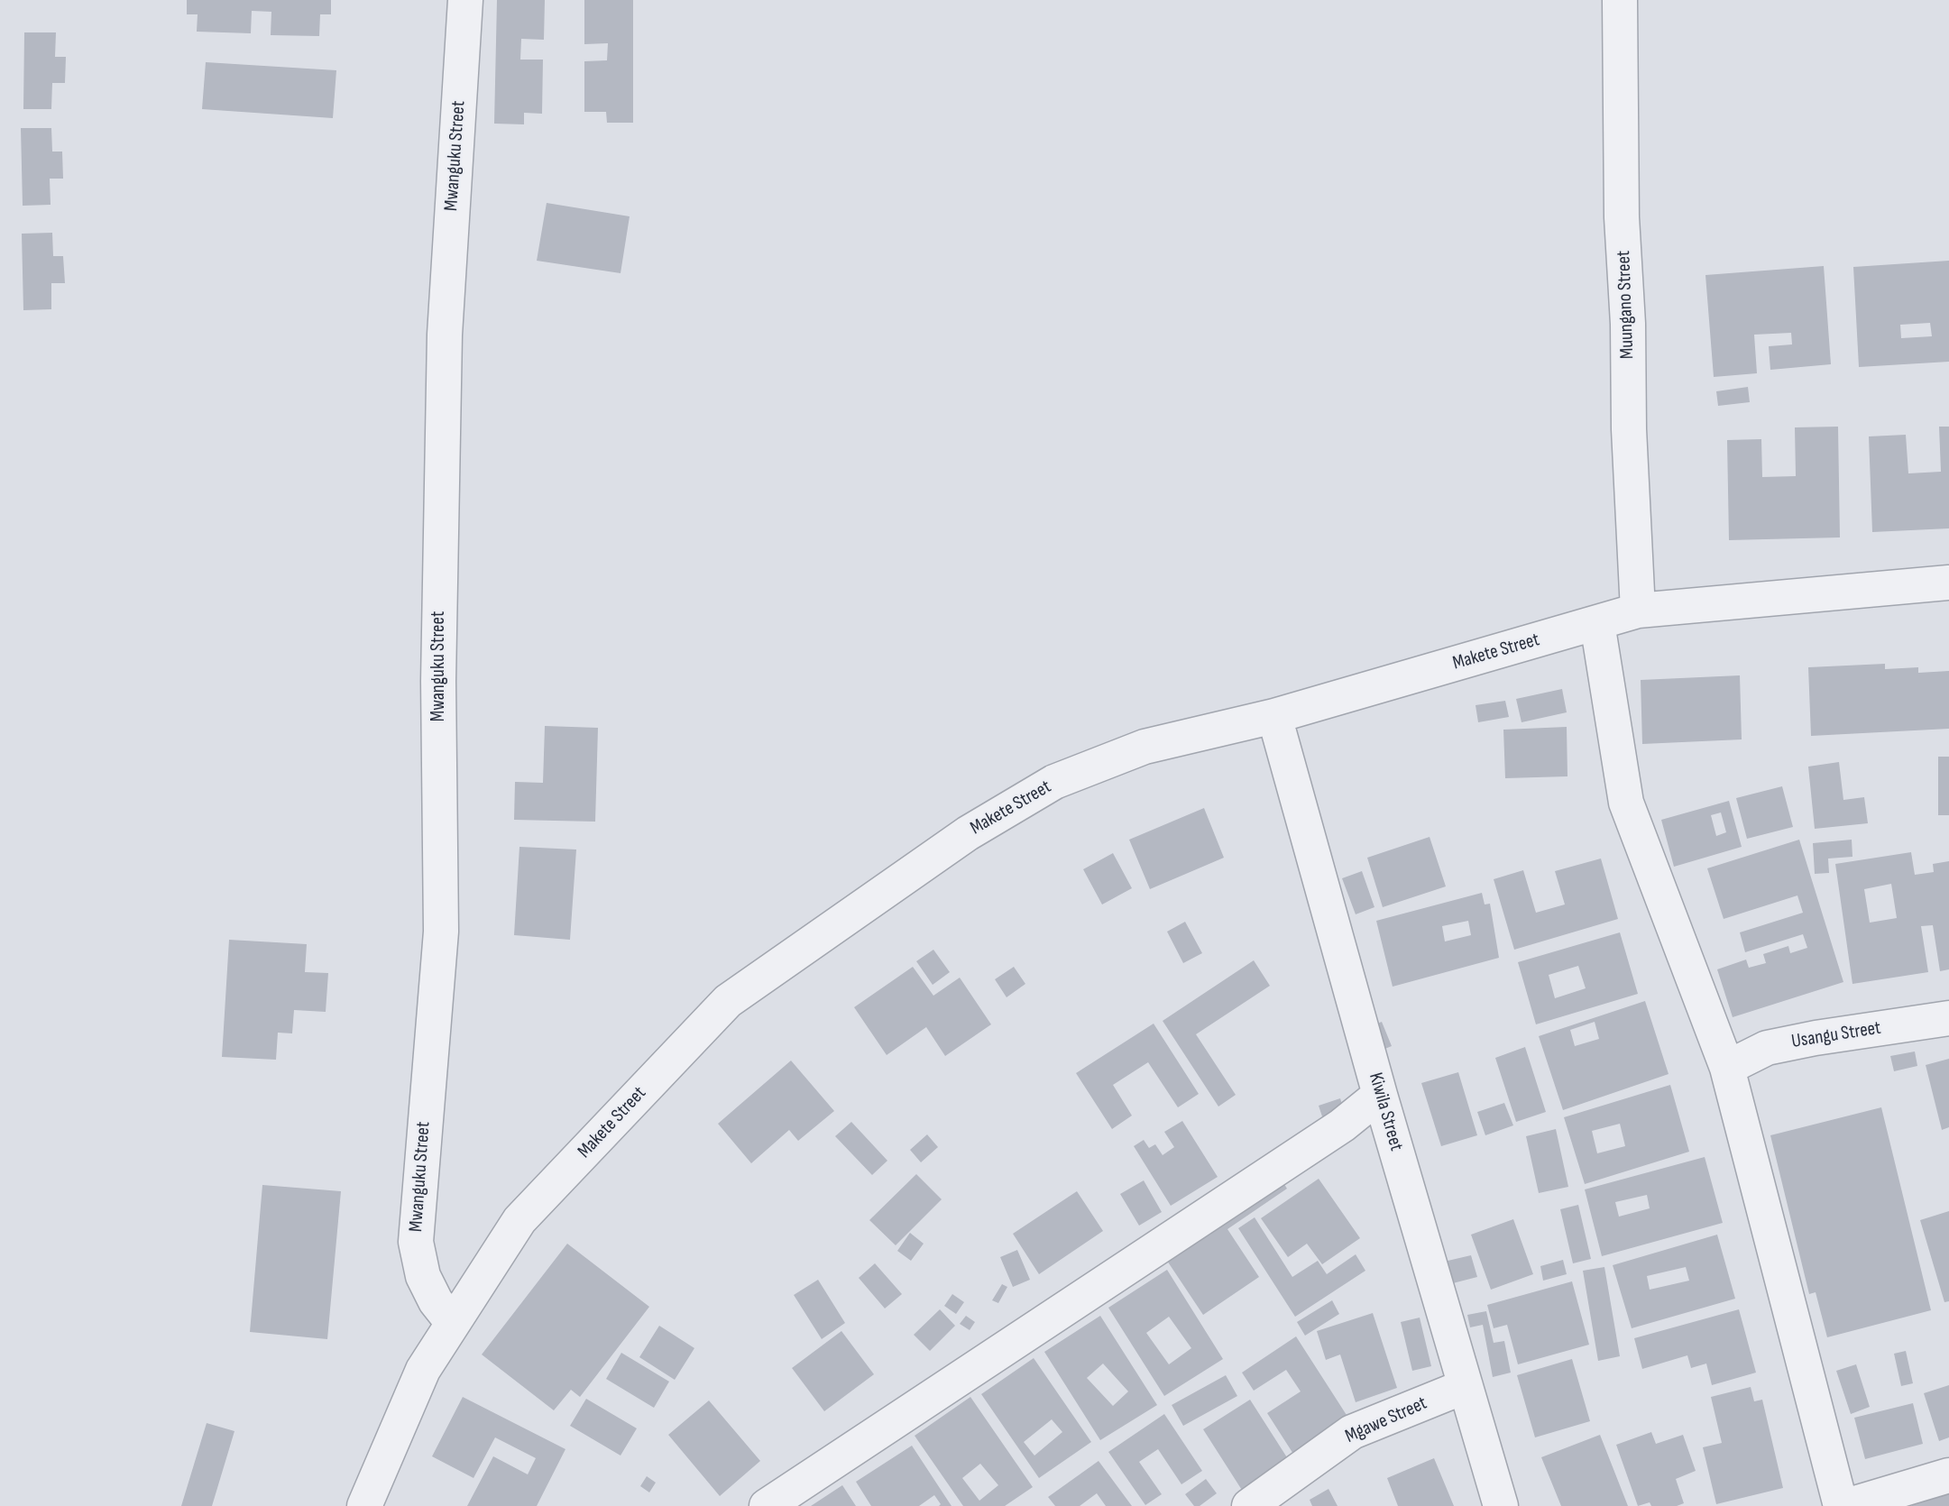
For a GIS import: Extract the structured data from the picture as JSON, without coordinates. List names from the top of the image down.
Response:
{
  "streets": {
    "street": [
      "Mwanguku Street",
      "Muungano Street",
      "Makete Street",
      "Usangu Street",
      "Kiwila Street",
      "Mgawe Street"
    ]
  },
  "crossings": [
    ["Mwanguku Street", "Makete Street"],
    ["Muungano Street", "Makete Street"],
    ["Makete Street", "Kiwila Street"],
    ["Kiwila Street", "Mgawe Street"]
  ]
}
